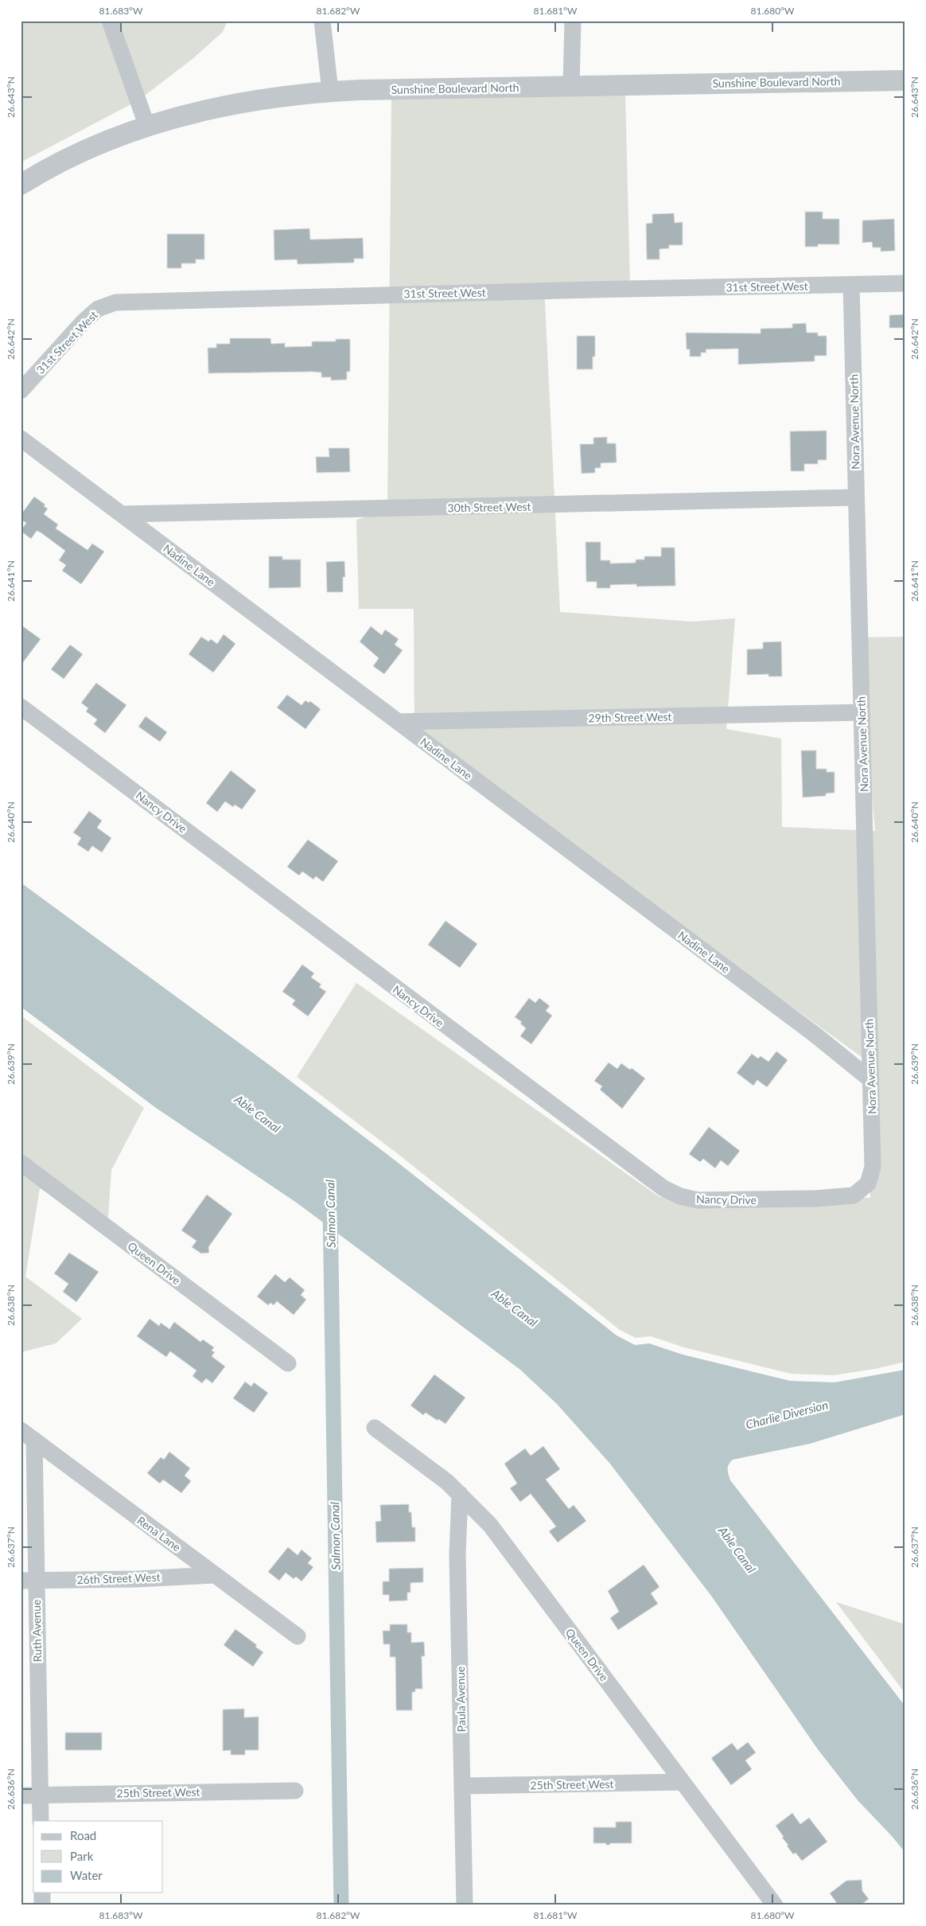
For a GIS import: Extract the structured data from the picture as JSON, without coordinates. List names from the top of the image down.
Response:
{
  "streets": {
    "street": [
      "Sunshine Boulevard North",
      "31st Street West",
      "Nora Avenue North",
      "30th Street West",
      "Nadine Lane",
      "29th Street West",
      "Nancy Drive",
      "Queen Drive",
      "Rena Lane",
      "26th Street West",
      "Ruth Avenue",
      "Paula Avenue",
      "25th Street West"
    ]
  },
  "crossings": [
    ["31st Street West", "Nora Avenue North"],
    ["Nora Avenue North", "30th Street West"],
    ["Nora Avenue North", "Nadine Lane"],
    ["Nora Avenue North", "29th Street West"],
    ["Nora Avenue North", "Nancy Drive"],
    ["30th Street West", "Nadine Lane"],
    ["Nadine Lane", "29th Street West"],
    ["Queen Drive", "Paula Avenue"],
    ["Queen Drive", "25th Street West"],
    ["Rena Lane", "26th Street West"],
    ["Rena Lane", "Ruth Avenue"],
    ["26th Street West", "Ruth Avenue"],
    ["Ruth Avenue", "25th Street West"],
    ["Paula Avenue", "25th Street West"]
  ],
  "water": ["Able Canal", "Salmon Canal", "Charlie Diversion"],
  "legend": ["Road", "Park", "Water"],
  "coordinates": [
    "81.683°W",
    "81.682°W",
    "81.681°W",
    "81.680°W",
    "26.643°N",
    "26.642°N",
    "26.641°N",
    "26.640°N",
    "26.639°N",
    "26.638°N",
    "26.637°N",
    "26.636°N"
  ]
}
